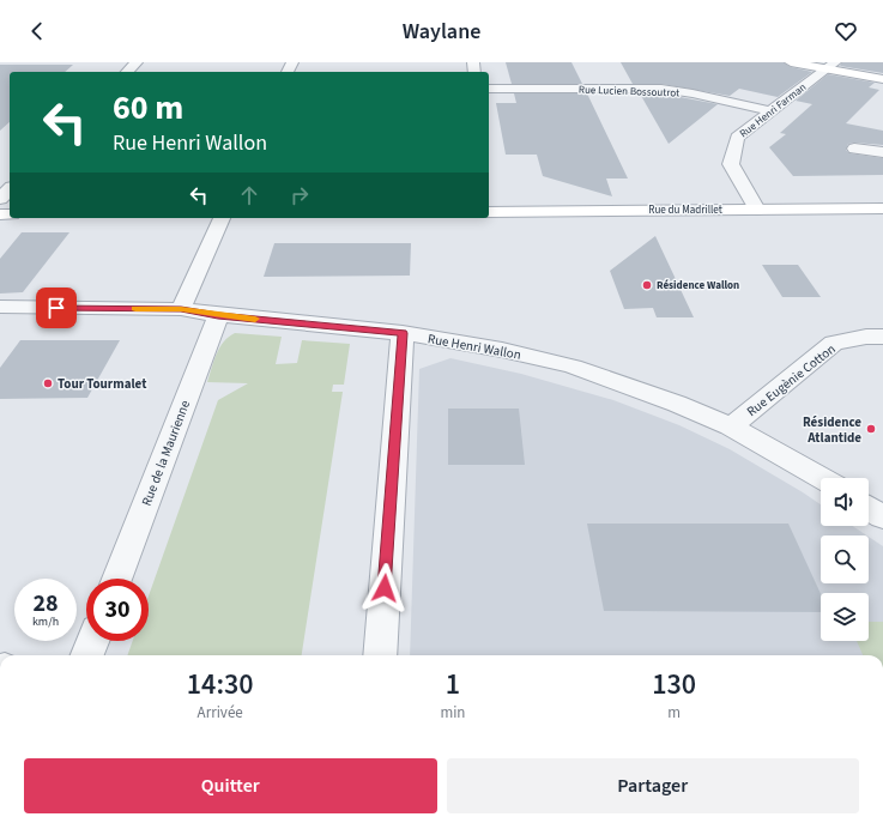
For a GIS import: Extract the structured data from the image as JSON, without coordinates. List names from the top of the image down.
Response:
{
  "streets": {
    "street": [
      "Rue Lucien Bossoutrot",
      "Rue Henri Farman",
      "Rue du Madrillet",
      "Rue Henri Wallon",
      "Rue Eugènie Cotton",
      "Rue de la Maurienne"
    ]
  },
  "crossings": [
    ["Rue Lucien Bossoutrot", "Rue Henri Farman"],
    ["Rue Henri Farman", "Rue du Madrillet"],
    ["Rue Henri Wallon", "Rue Eugènie Cotton"],
    ["Rue Henri Wallon", "Rue de la Maurienne"]
  ],
  "places": ["Résidence Wallon", "Tour Tourmalet", "Résidence Atlantide"],
  "page": {
    "header": "Waylane",
    "turn": ["60 m", "Rue Henri Wallon"],
    "speed": "28 km/h",
    "limit": "30",
    "eta": [
      "14:30",
      "Arrivée",
      "1",
      "min",
      "130",
      "m"
    ],
    "buttons": ["Quitter", "Partager"]
  }
}
